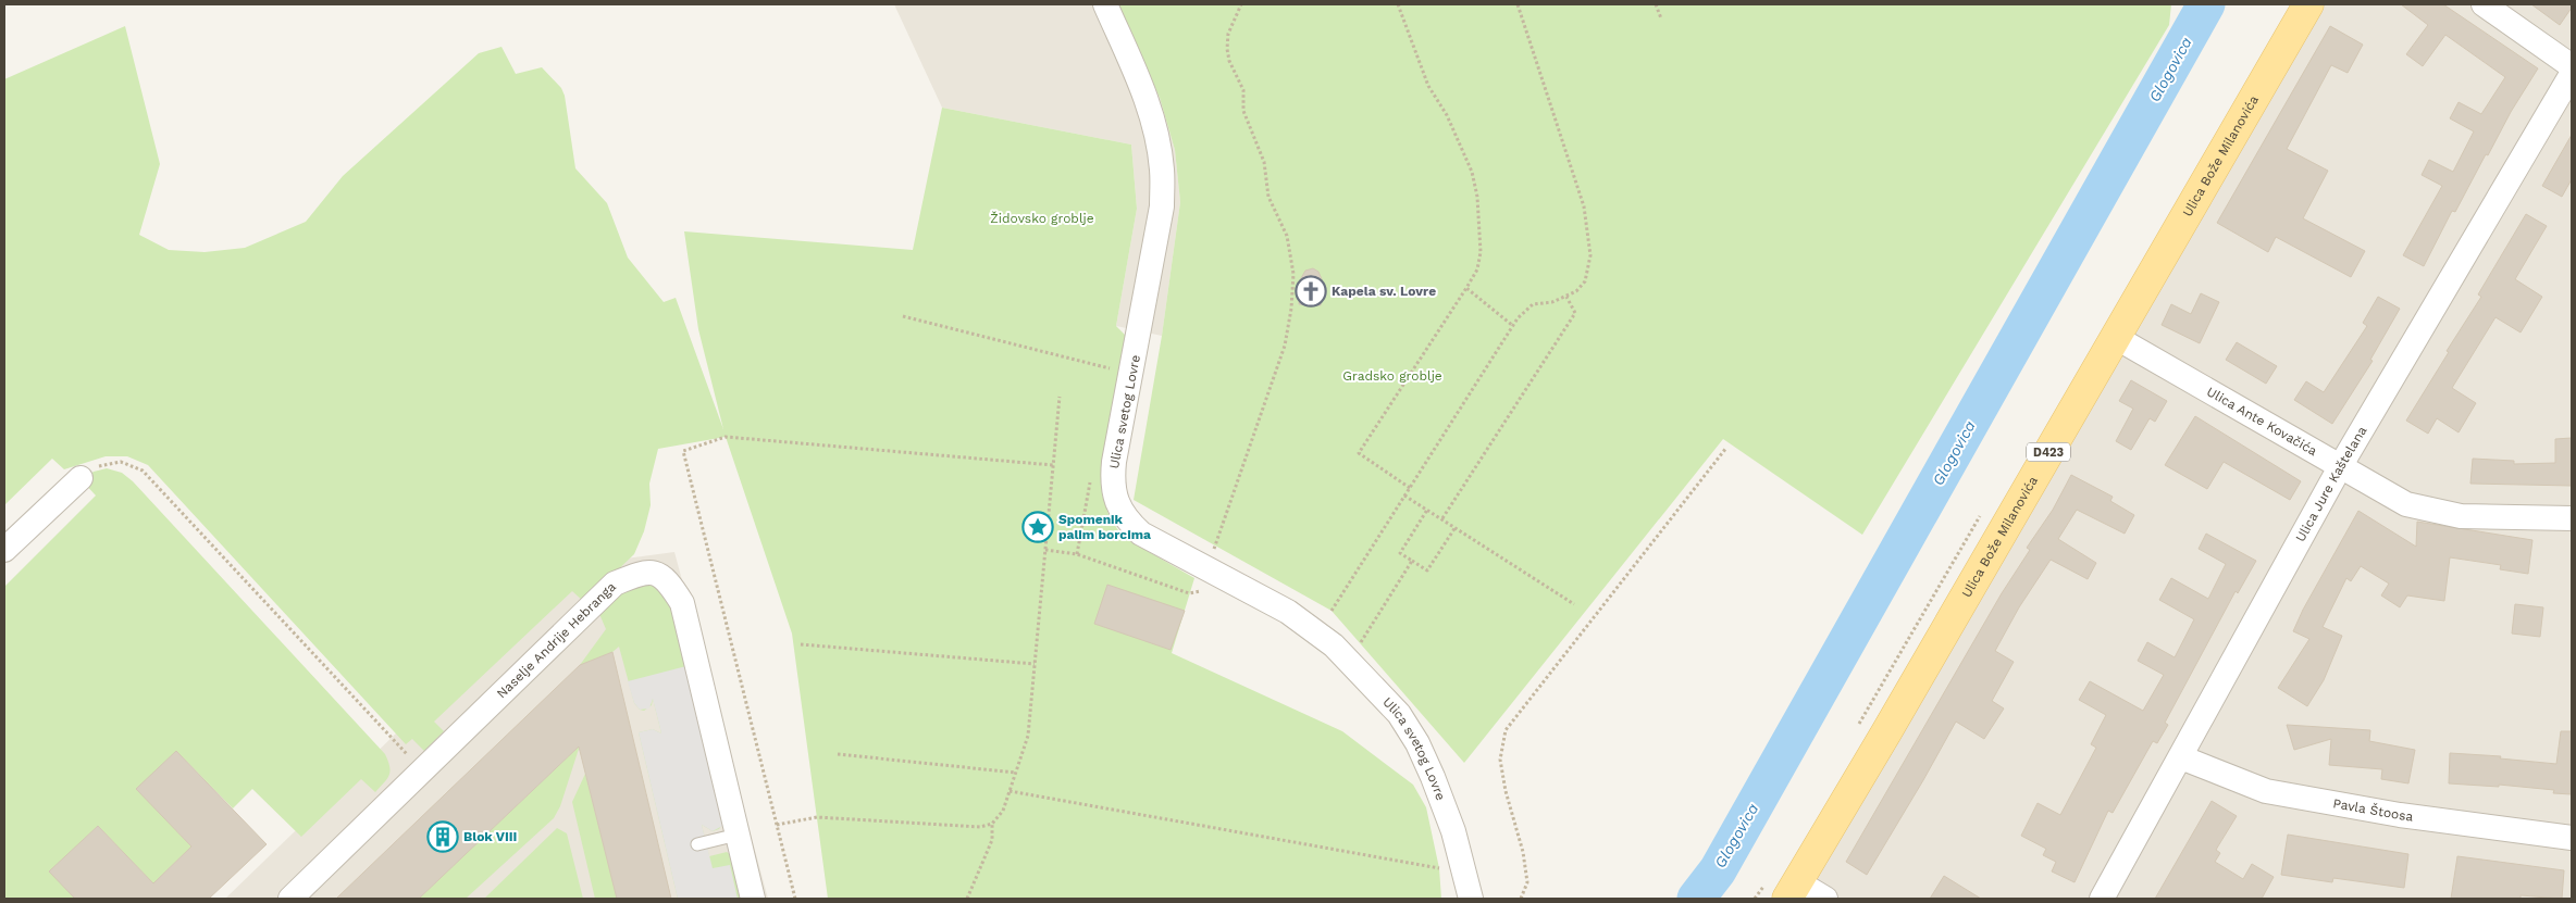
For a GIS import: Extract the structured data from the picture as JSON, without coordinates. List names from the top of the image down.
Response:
{
  "streets": {
    "main road": ["Ulica Bože Milanovića", "D423"],
    "street": [
      "Ulica svetog Lovre",
      "Ulica Ante Kovačića",
      "Ulica Jure Kaštelana",
      "Naselje Andrije Hebranga",
      "Pavla Štoosa"
    ]
  },
  "crossings": [
    ["Ulica Bože Milanovića", "Ulica Ante Kovačića"],
    ["Ulica Ante Kovačića", "Ulica Jure Kaštelana"],
    ["Ulica Jure Kaštelana", "Pavla Štoosa"]
  ],
  "water": ["Glogovica"],
  "parks": ["Židovsko groblje", "Gradsko groblje"],
  "places": {
    "church": ["Kapela sv. Lovre"],
    "place": ["Spomenik palim borcima"],
    "building": ["Blok VIII"]
  }
}
